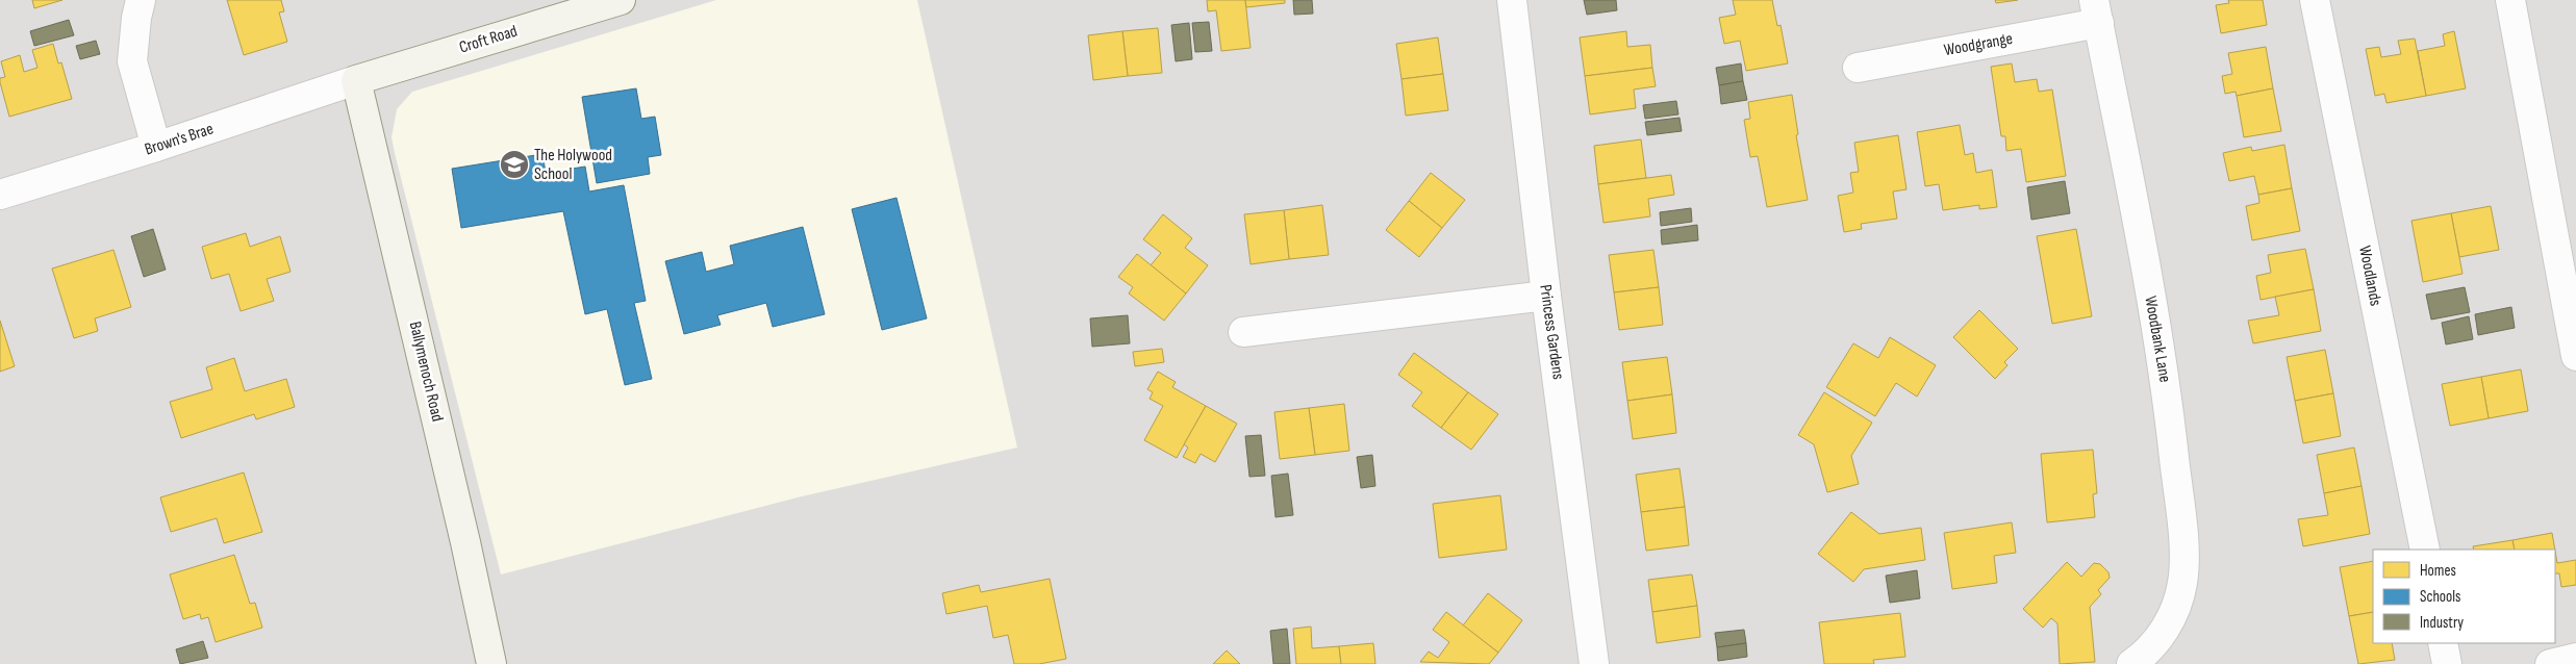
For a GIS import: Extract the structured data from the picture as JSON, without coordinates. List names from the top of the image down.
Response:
{
  "streets": {
    "street": [
      "Croft Road",
      "Woodgrange",
      "Brown's Brae",
      "Woodlands",
      "Princess Gardens",
      "Woodbank Lane",
      "Ballymenoch Road"
    ]
  },
  "crossings": [
    ["Croft Road", "Brown's Brae"],
    ["Croft Road", "Ballymenoch Road"],
    ["Woodgrange", "Woodbank Lane"],
    ["Brown's Brae", "Ballymenoch Road"]
  ],
  "places": {
    "school or university": ["The Holywood School"]
  },
  "legend": ["Homes", "Schools", "Industry"]
}
